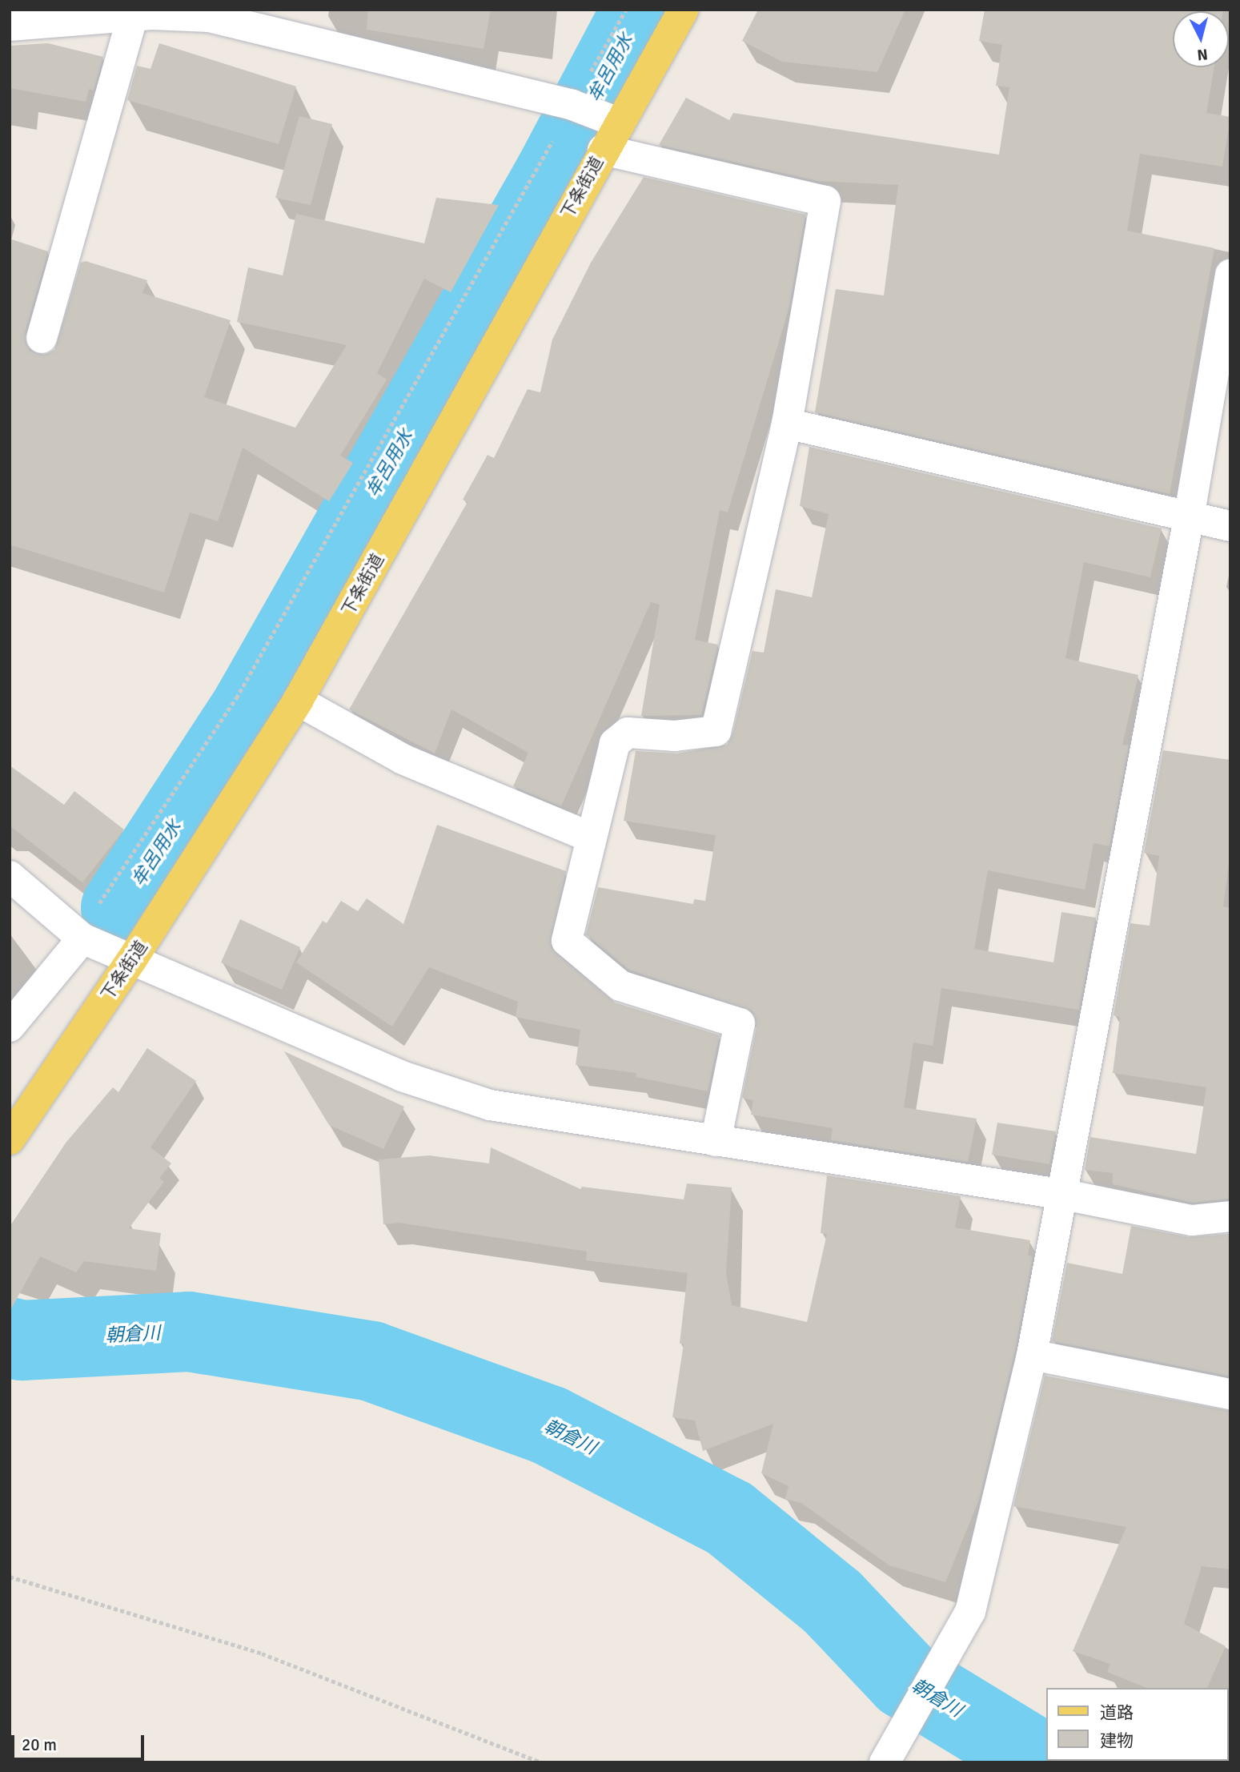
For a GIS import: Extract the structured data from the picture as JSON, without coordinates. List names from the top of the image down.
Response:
{
  "streets": {
    "main road": ["下条街道"]
  },
  "water": ["牟呂用水", "朝倉川"],
  "legend": ["道路", "建物"],
  "scale_bar": "20 m",
  "north": "bottom"
}
